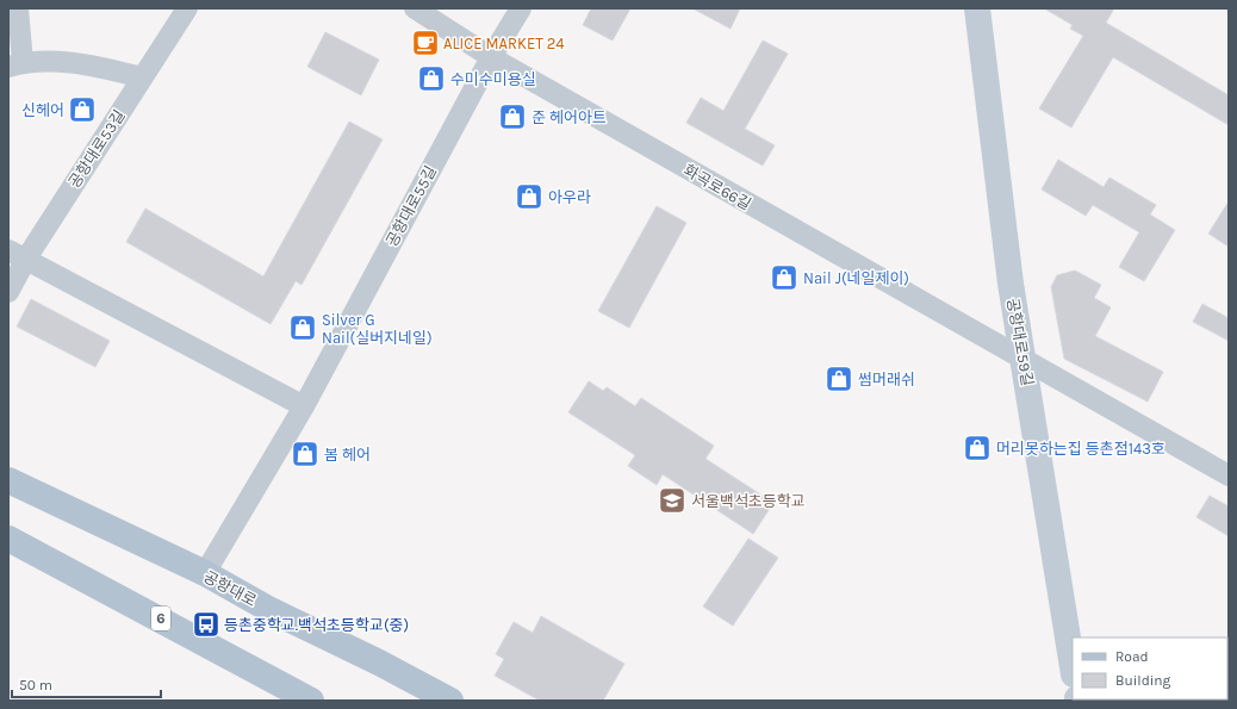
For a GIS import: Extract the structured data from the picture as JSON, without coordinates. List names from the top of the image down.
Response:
{
  "streets": {
    "main road": ["공항대로59길", "공항대로", "6"],
    "street": ["공항대로53길", "화곡로66길", "공항대로55길"]
  },
  "crossings": [
    ["화곡로66길", "공항대로55길"],
    ["화곡로66길", "공항대로59길"],
    ["공항대로55길", "공항대로"]
  ],
  "places": {
    "cafe": ["ALICE MARKET 24"],
    "shop": [
      "수미수미용실",
      "신헤어",
      "준 헤어아트",
      "아우라",
      "Nail J(네일제이)",
      "Silver G Nail(실버지네일)",
      "썸머래쉬",
      "머리못하는집 등촌점143호",
      "봄 헤어"
    ],
    "school or university": ["서울백석초등학교"],
    "bus stop": ["등촌중학교.백석초등학교(중)"]
  },
  "legend": ["Road", "Building"],
  "scale_bar": "50 m"
}
